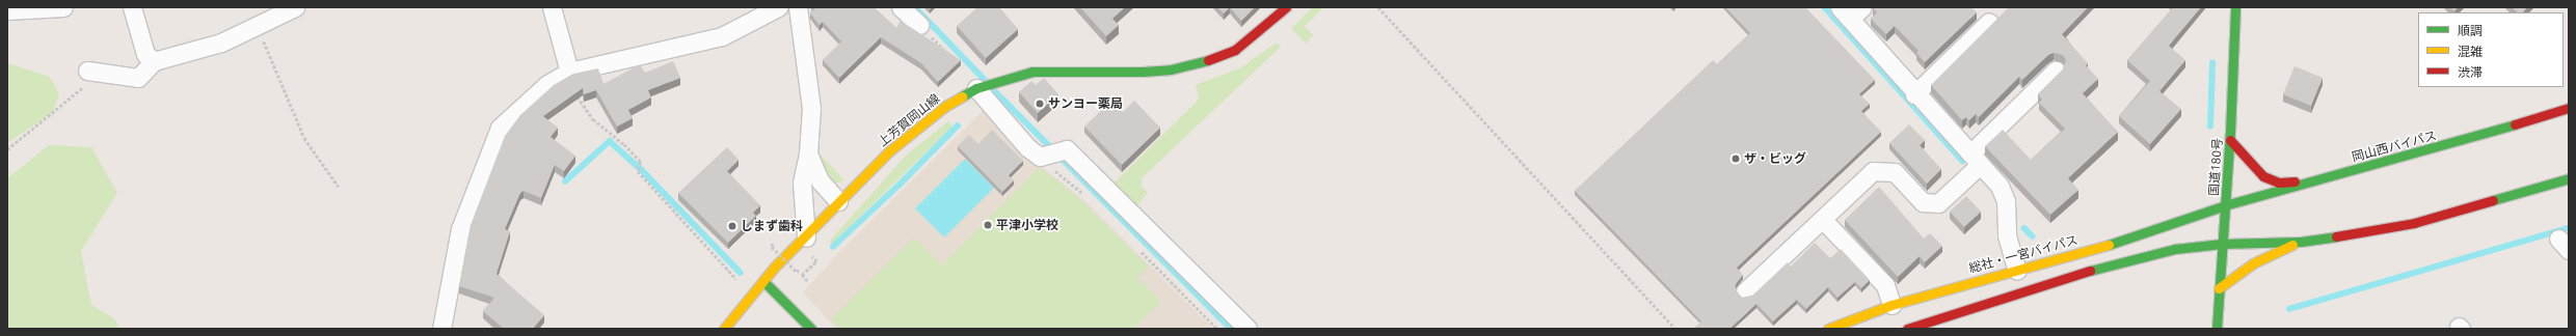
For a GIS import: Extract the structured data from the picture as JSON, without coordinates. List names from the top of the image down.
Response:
{
  "streets": {
    "main road": [
      "上芳賀岡山線",
      "岡山西バイパス",
      "国道180号",
      "総社・一宮バイパス"
    ]
  },
  "crossings": [
    ["岡山西バイパス", "国道180号"],
    ["岡山西バイパス", "総社・一宮バイパス"],
    ["国道180号", "総社・一宮バイパス"]
  ],
  "places": [
    "サンヨー薬局",
    "ザ・ビッグ",
    "平津小学校",
    "しまず歯科"
  ],
  "legend": ["順調", "混雑", "渋滞"]
}
